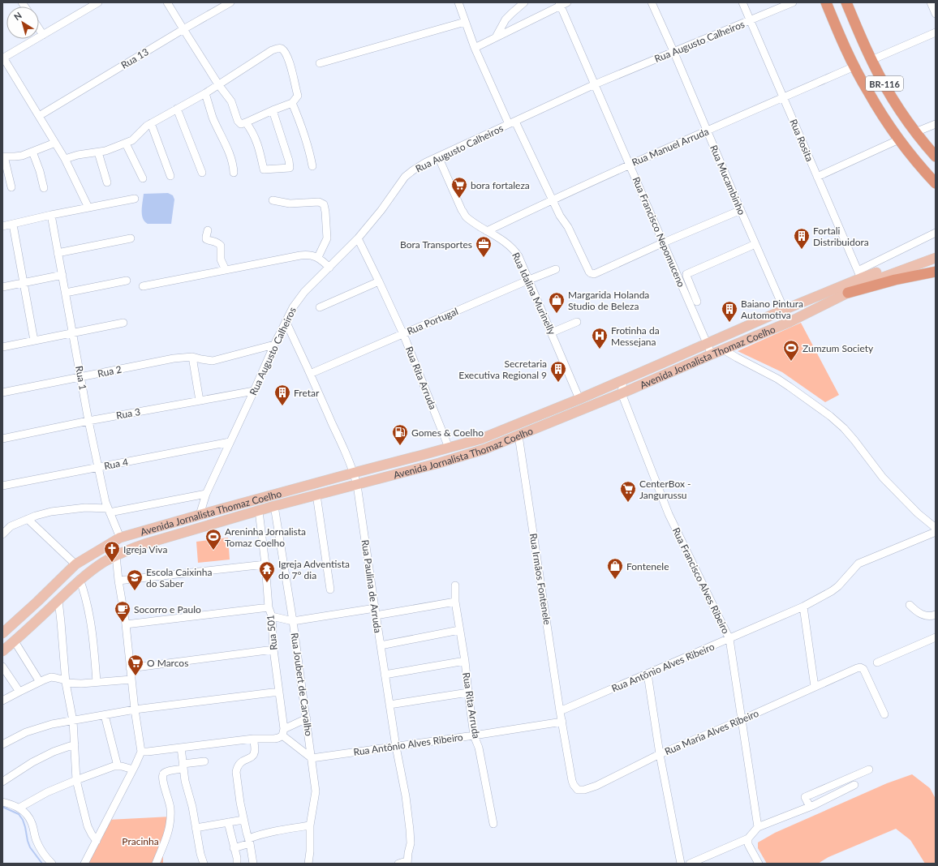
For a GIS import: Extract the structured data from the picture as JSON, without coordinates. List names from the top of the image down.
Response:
{
  "streets": {
    "highway": ["BR-116"],
    "main road": ["Avenida Jornalista Thomaz Coelho"],
    "street": [
      "Rua Augusto Calheiros",
      "Rua 13",
      "Rua Rosita",
      "Rua Manuel Arruda",
      "Rua Mucambinho",
      "Rua Francisco Nepomuceno",
      "Rua Idalina Murinelly",
      "Rua Portugal",
      "Rua 2",
      "Rua 1",
      "Rua Rita Arruda",
      "Rua 3",
      "Rua 4",
      "Rua Irmãos Fontenele",
      "Rua Francisco Alves Ribeiro",
      "Rua Paulina de Arruda",
      "Rua 501",
      "Rua Antônio Alves Ribeiro",
      "Rua Joubert de Carvalho",
      "Rua Maria Alves Ribeiro"
    ]
  },
  "crossings": [
    ["Rua Augusto Calheiros", "Rua Rosita"],
    ["Rua Augusto Calheiros", "Rua Mucambinho"],
    ["Rua Augusto Calheiros", "Rua Francisco Nepomuceno"],
    ["Rua Augusto Calheiros", "Rua Idalina Murinelly"],
    ["Rua Augusto Calheiros", "Avenida Jornalista Thomaz Coelho"],
    ["Rua Augusto Calheiros", "Rua 2"],
    ["Rua Augusto Calheiros", "Rua Rita Arruda"],
    ["Rua Augusto Calheiros", "Rua 3"],
    ["Rua Augusto Calheiros", "Rua 4"],
    ["Rua Augusto Calheiros", "Rua Paulina de Arruda"],
    ["BR-116", "Rua Manuel Arruda"],
    ["Rua Rosita", "Rua Manuel Arruda"],
    ["Rua Rosita", "Avenida Jornalista Thomaz Coelho"],
    ["Rua Manuel Arruda", "Rua Mucambinho"],
    ["Rua Manuel Arruda", "Rua Francisco Nepomuceno"],
    ["Rua Manuel Arruda", "Rua Idalina Murinelly"],
    ["Rua Mucambinho", "Avenida Jornalista Thomaz Coelho"],
    ["Rua Francisco Nepomuceno", "Avenida Jornalista Thomaz Coelho"],
    ["Rua Idalina Murinelly", "Rua Portugal"],
    ["Rua Idalina Murinelly", "Avenida Jornalista Thomaz Coelho"],
    ["Rua Portugal", "Rua Rita Arruda"],
    ["Rua Portugal", "Rua Paulina de Arruda"],
    ["Avenida Jornalista Thomaz Coelho", "Rua 1"],
    ["Avenida Jornalista Thomaz Coelho", "Rua Rita Arruda"],
    ["Avenida Jornalista Thomaz Coelho", "Rua Irmãos Fontenele"],
    ["Avenida Jornalista Thomaz Coelho", "Rua Francisco Alves Ribeiro"],
    ["Avenida Jornalista Thomaz Coelho", "Rua Paulina de Arruda"],
    ["Avenida Jornalista Thomaz Coelho", "Rua 501"],
    ["Avenida Jornalista Thomaz Coelho", "Rua Joubert de Carvalho"],
    ["Rua 2", "Rua 1"],
    ["Rua 1", "Rua 3"],
    ["Rua 1", "Rua 4"],
    ["Rua Rita Arruda", "Rua Antônio Alves Ribeiro"],
    ["Rua Irmãos Fontenele", "Rua Antônio Alves Ribeiro"],
    ["Rua Irmãos Fontenele", "Rua Maria Alves Ribeiro"],
    ["Rua Francisco Alves Ribeiro", "Rua Antônio Alves Ribeiro"],
    ["Rua Francisco Alves Ribeiro", "Rua Maria Alves Ribeiro"],
    ["Rua Paulina de Arruda", "Rua Antônio Alves Ribeiro"],
    ["Rua Antônio Alves Ribeiro", "Rua Joubert de Carvalho"],
    ["Rua Antônio Alves Ribeiro", "Rua Maria Alves Ribeiro"]
  ],
  "parks": ["Pracinha"],
  "places": {
    "supermarket": ["bora fortaleza", "CenterBox - Jangurussu", "O Marcos"],
    "building": [
      "Fortali Distribuidora",
      "Baiano Pintura Automotiva",
      "Secretaria Executiva Regional 9",
      "Fretar"
    ],
    "office": ["Bora Transportes"],
    "shop": ["Margarida Holanda Studio de Beleza", "Fontenele"],
    "hospital": ["Frotinha da Messejana"],
    "sports": ["Zumzum Society", "Areninha Jornalista Tomaz Coelho"],
    "fuel station": ["Gomes & Coelho"],
    "church": ["Igreja Viva"],
    "temple": ["Igreja Adventista do 7° dia"],
    "school or university": ["Escola Caixinha do Saber"],
    "cafe": ["Socorro e Paulo"]
  },
  "north": "top left"
}
